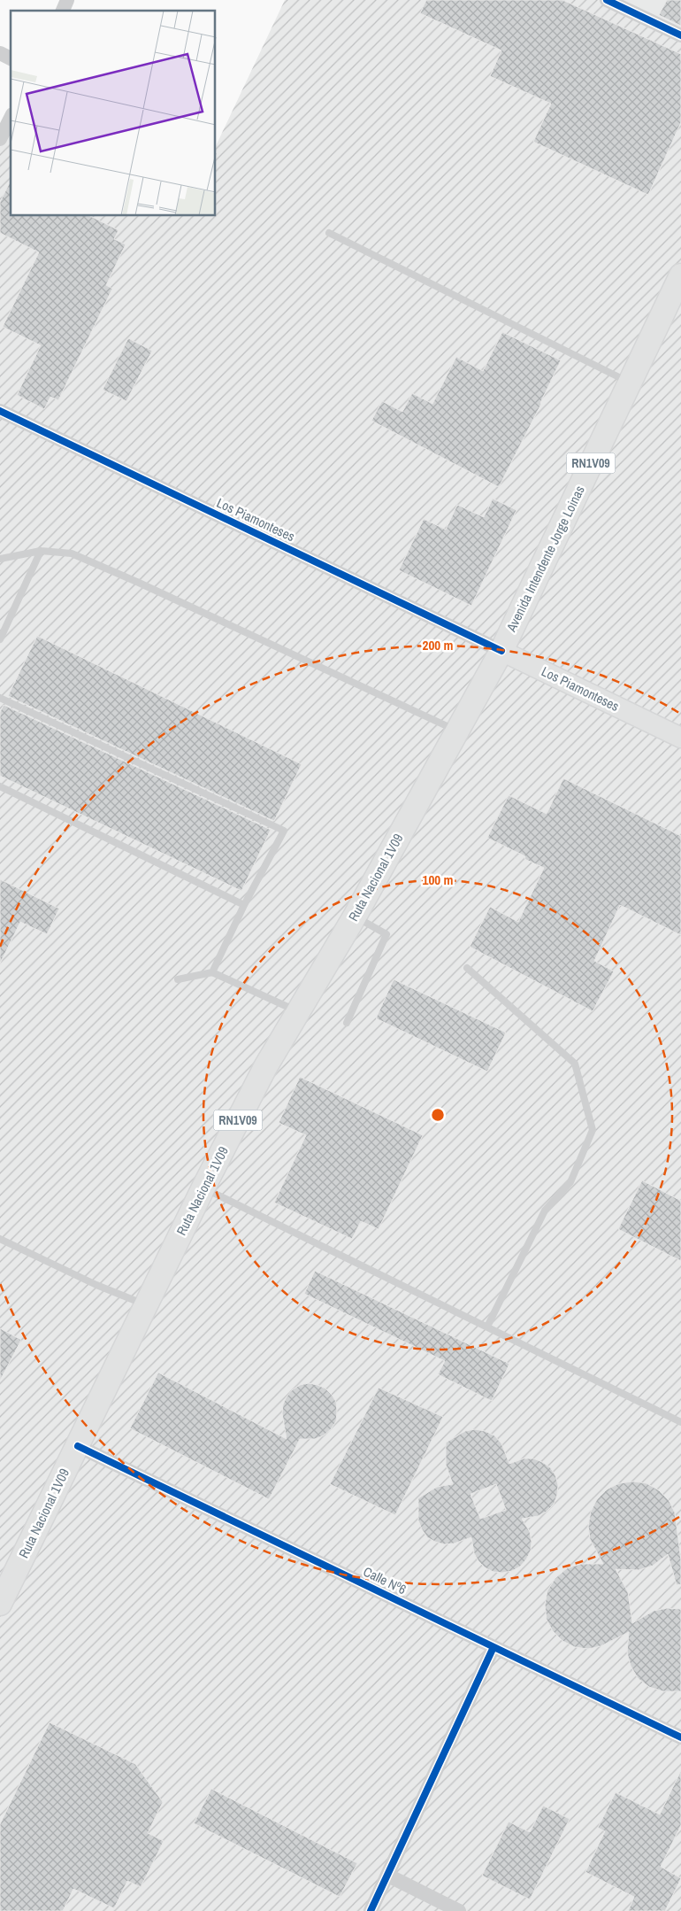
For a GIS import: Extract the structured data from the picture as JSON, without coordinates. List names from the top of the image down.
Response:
{
  "streets": {
    "main road": [
      "RN1V09",
      "Los Piamonteses",
      "Avenida Intendente Jorge Loinas",
      "Ruta Nacional 1V09"
    ],
    "street": ["Calle Nº6"]
  },
  "crossings": [
    ["Los Piamonteses", "Avenida Intendente Jorge Loinas"],
    ["Los Piamonteses", "Ruta Nacional 1V09"],
    ["Avenida Intendente Jorge Loinas", "Ruta Nacional 1V09"],
    ["Ruta Nacional 1V09", "Calle Nº6"]
  ],
  "rings": ["200 m", "100 m"]
}
